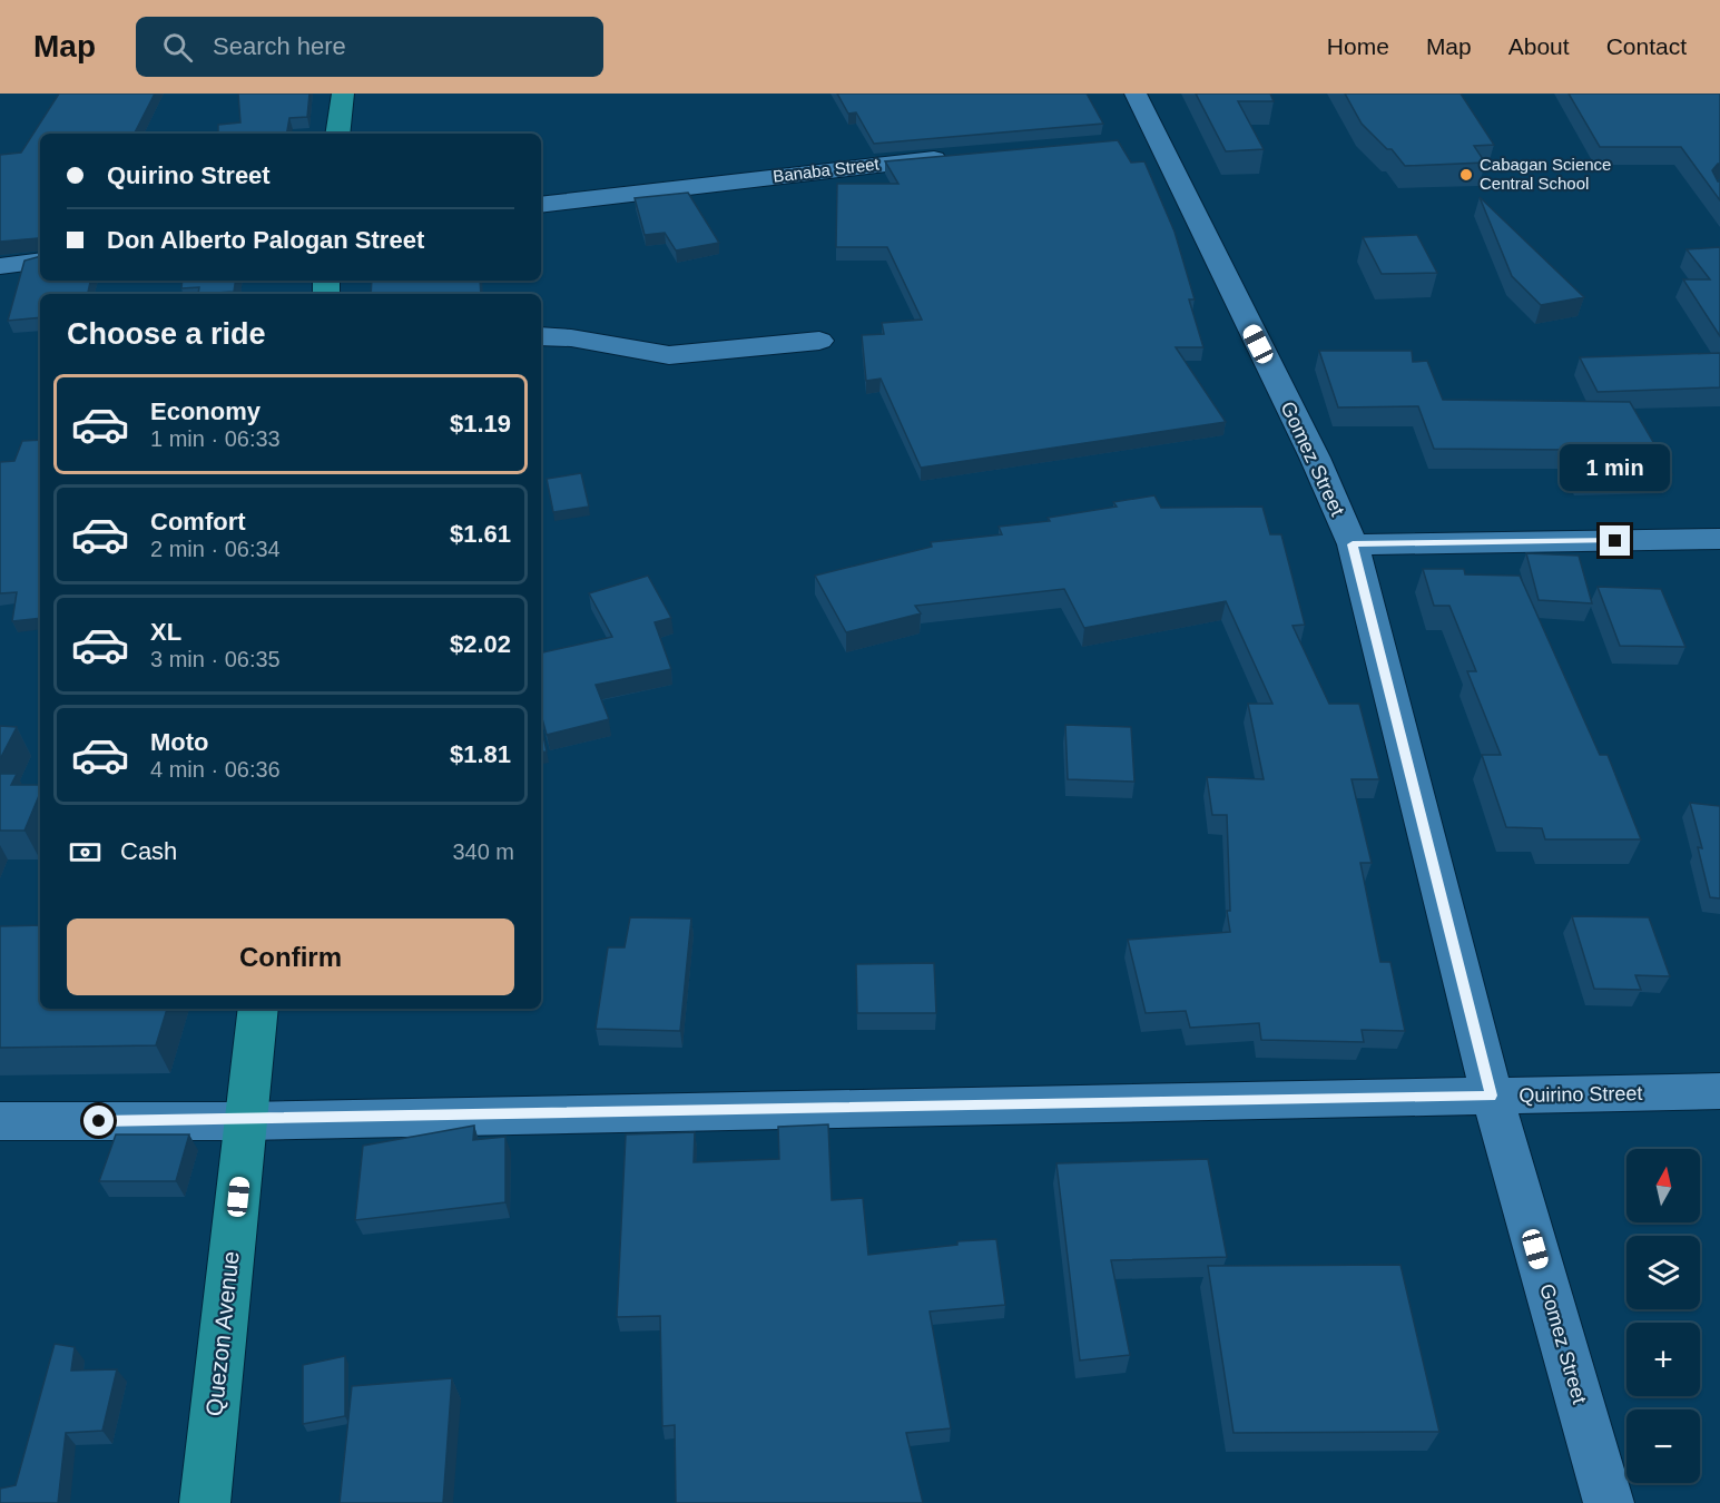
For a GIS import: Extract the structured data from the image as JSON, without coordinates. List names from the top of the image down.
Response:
{
  "streets": {
    "main road": ["Quezon Avenue"],
    "street": ["Banaba Street", "Gomez Street", "Quirino Street"]
  },
  "crossings": [
    ["Gomez Street", "Quirino Street"],
    ["Quirino Street", "Quezon Avenue"]
  ],
  "places": ["Cabagan Science Central School"],
  "north": "top",
  "page": {
    "header": "Map",
    "search": "Search here",
    "nav": [
      "Home",
      "Map",
      "About",
      "Contact"
    ],
    "banner": ["Quirino Street", "Don Alberto Palogan Street"],
    "heading": "Choose a ride",
    "list": [
      {
        "name": "Economy",
        "note": "1 min · 06:33",
        "value": "$1.19"
      },
      {
        "name": "Comfort",
        "note": "2 min · 06:34",
        "value": "$1.61"
      },
      {
        "name": "XL",
        "note": "3 min · 06:35",
        "value": "$2.02"
      },
      {
        "name": "Moto",
        "note": "4 min · 06:36",
        "value": "$1.81"
      }
    ],
    "bubble": "1 min",
    "pay": ["Cash", "340 m"],
    "buttons": "Confirm",
    "map_buttons": ["+", "−"]
  }
}
